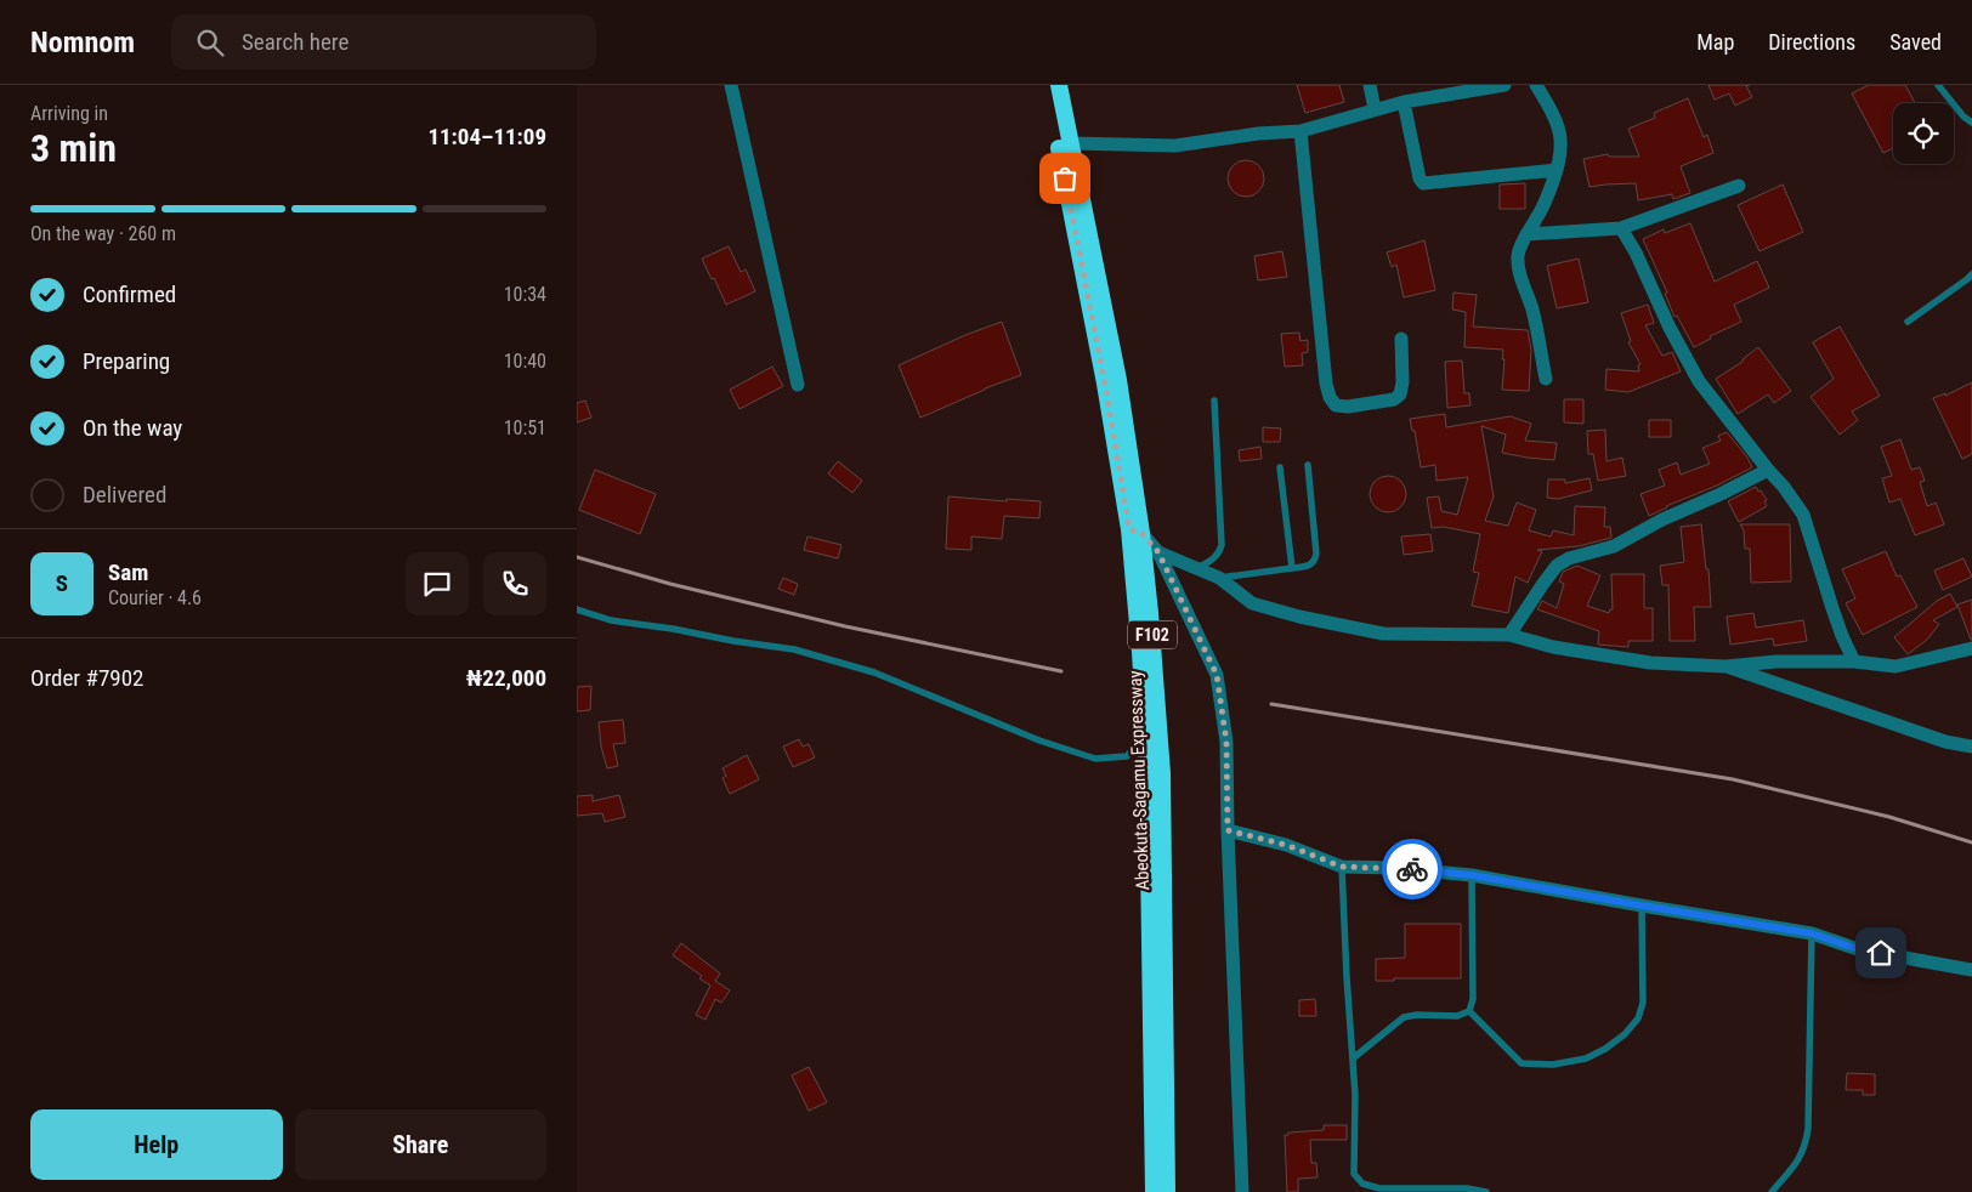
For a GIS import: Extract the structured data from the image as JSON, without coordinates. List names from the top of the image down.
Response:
{
  "streets": {
    "highway": ["F102", "Abeokuta-Sagamu Expressway"]
  },
  "page": {
    "header": "Nomnom",
    "search": "Search here",
    "nav": ["Map", "Directions", "Saved"],
    "heading": ["3 min", "Arriving in", "11:04–11:09"],
    "panel": [
      "Sam",
      "Courier · 4.6",
      "Order #7902",
      "₦22,000"
    ],
    "bar": "On the way · 260 m",
    "list": [
      ["Confirmed", "10:34"],
      ["Preparing", "10:40"],
      ["On the way", "10:51"],
      "Delivered"
    ],
    "round": "S",
    "buttons": ["Help", "Share"]
  }
}
